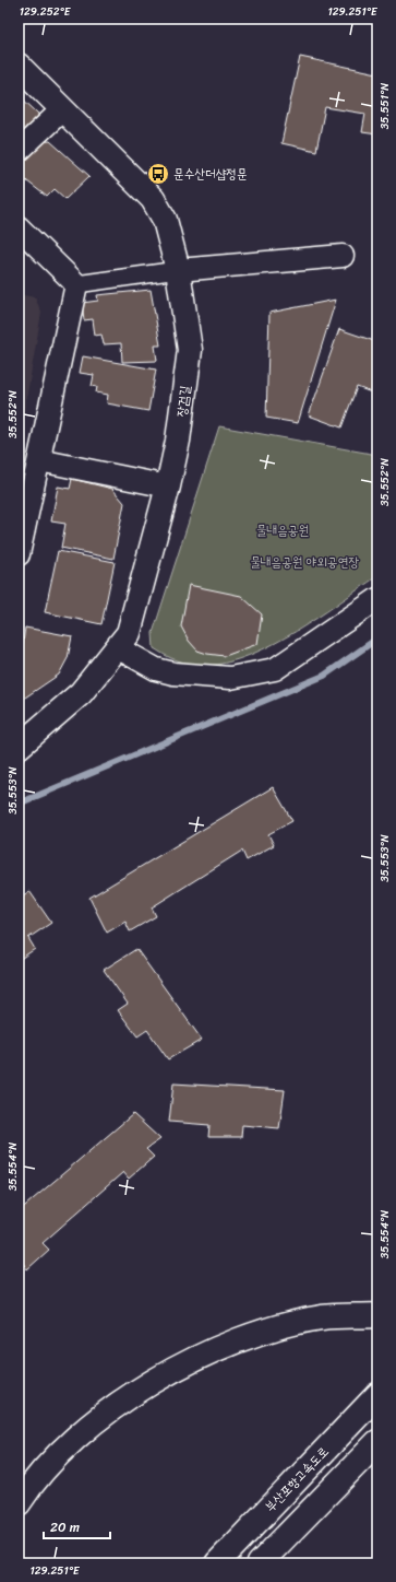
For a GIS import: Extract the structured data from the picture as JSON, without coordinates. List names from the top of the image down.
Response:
{
  "streets": {
    "main road": ["장검길", "부산포항고속도로"]
  },
  "parks": ["물내음공원", "물내음공원 야외공연장"],
  "places": {
    "bus stop": ["문수산더샵정문"]
  },
  "scale_bar": "20 m",
  "coordinates": [
    "129.252°E",
    "129.251°E",
    "35.551°N",
    "35.552°N",
    "35.553°N",
    "35.554°N"
  ]
}
